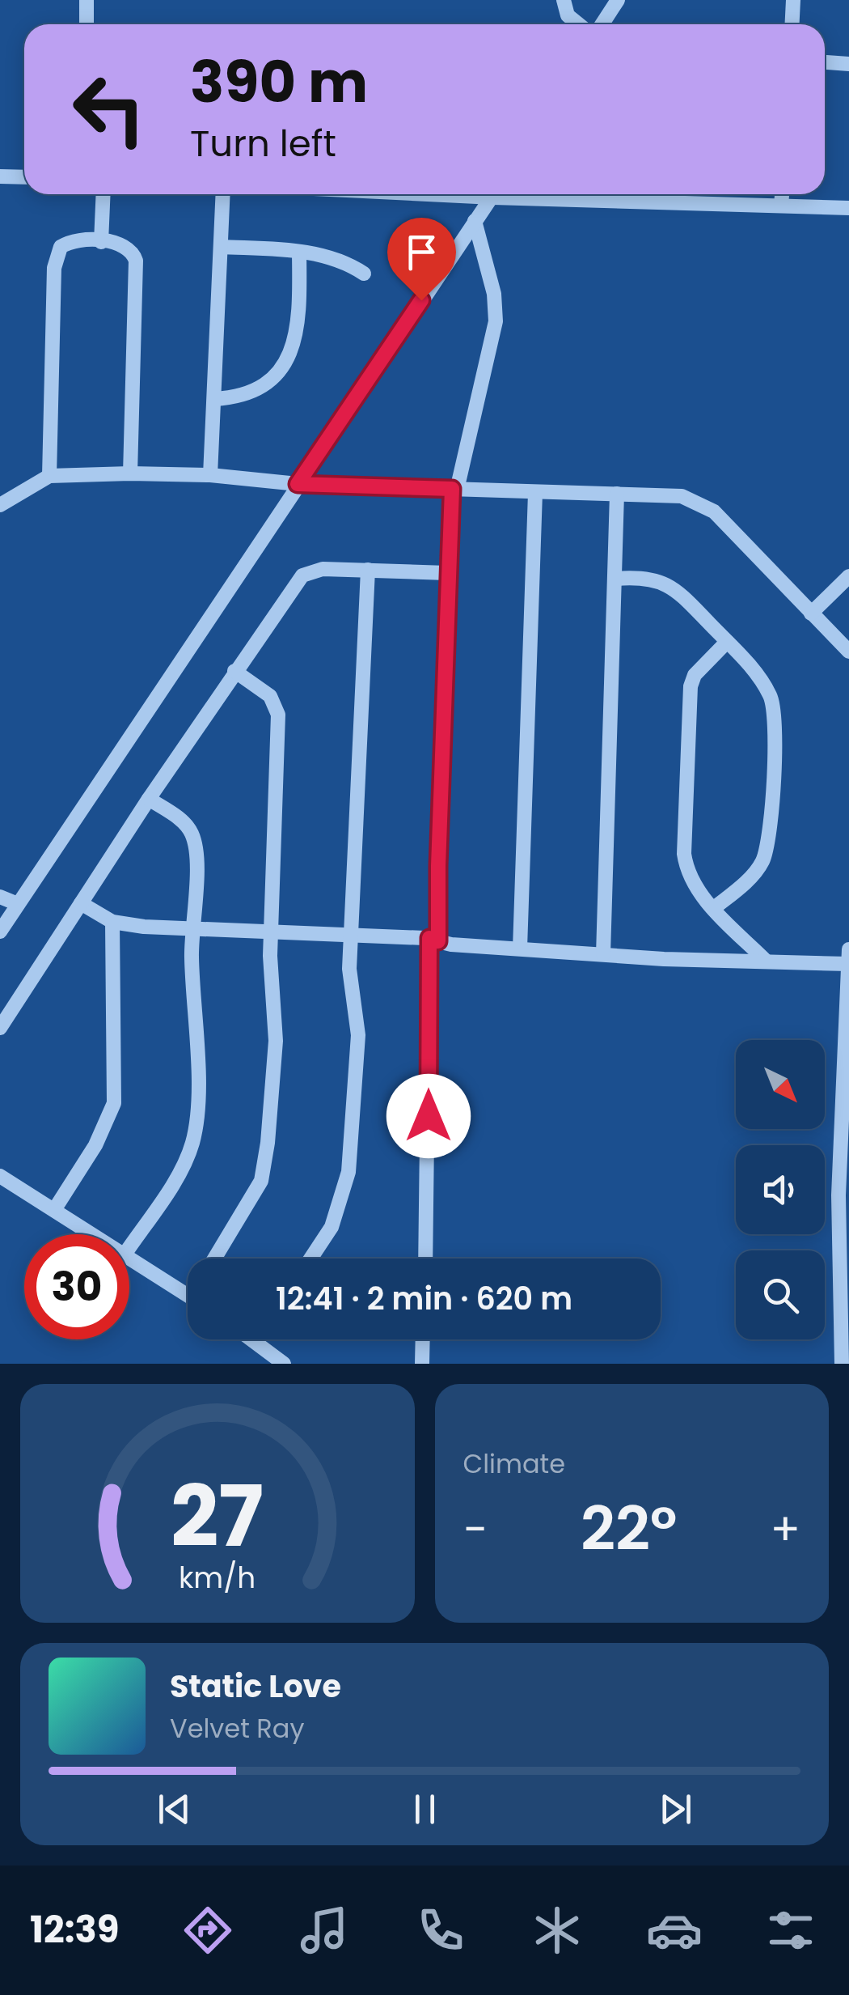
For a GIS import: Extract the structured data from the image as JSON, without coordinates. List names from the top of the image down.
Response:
{
  "north": "bottom right",
  "page": {
    "turn": ["390 m", "Turn left"],
    "limit": "30",
    "trip": "12:41 · 2 min · 620 m",
    "tile": "Climate",
    "heat": ["−", "22°", "+"],
    "song": ["Static Love", "Velvet Ray"],
    "tabs": "12:39",
    "gauge": ["27", "km/h"]
  }
}
